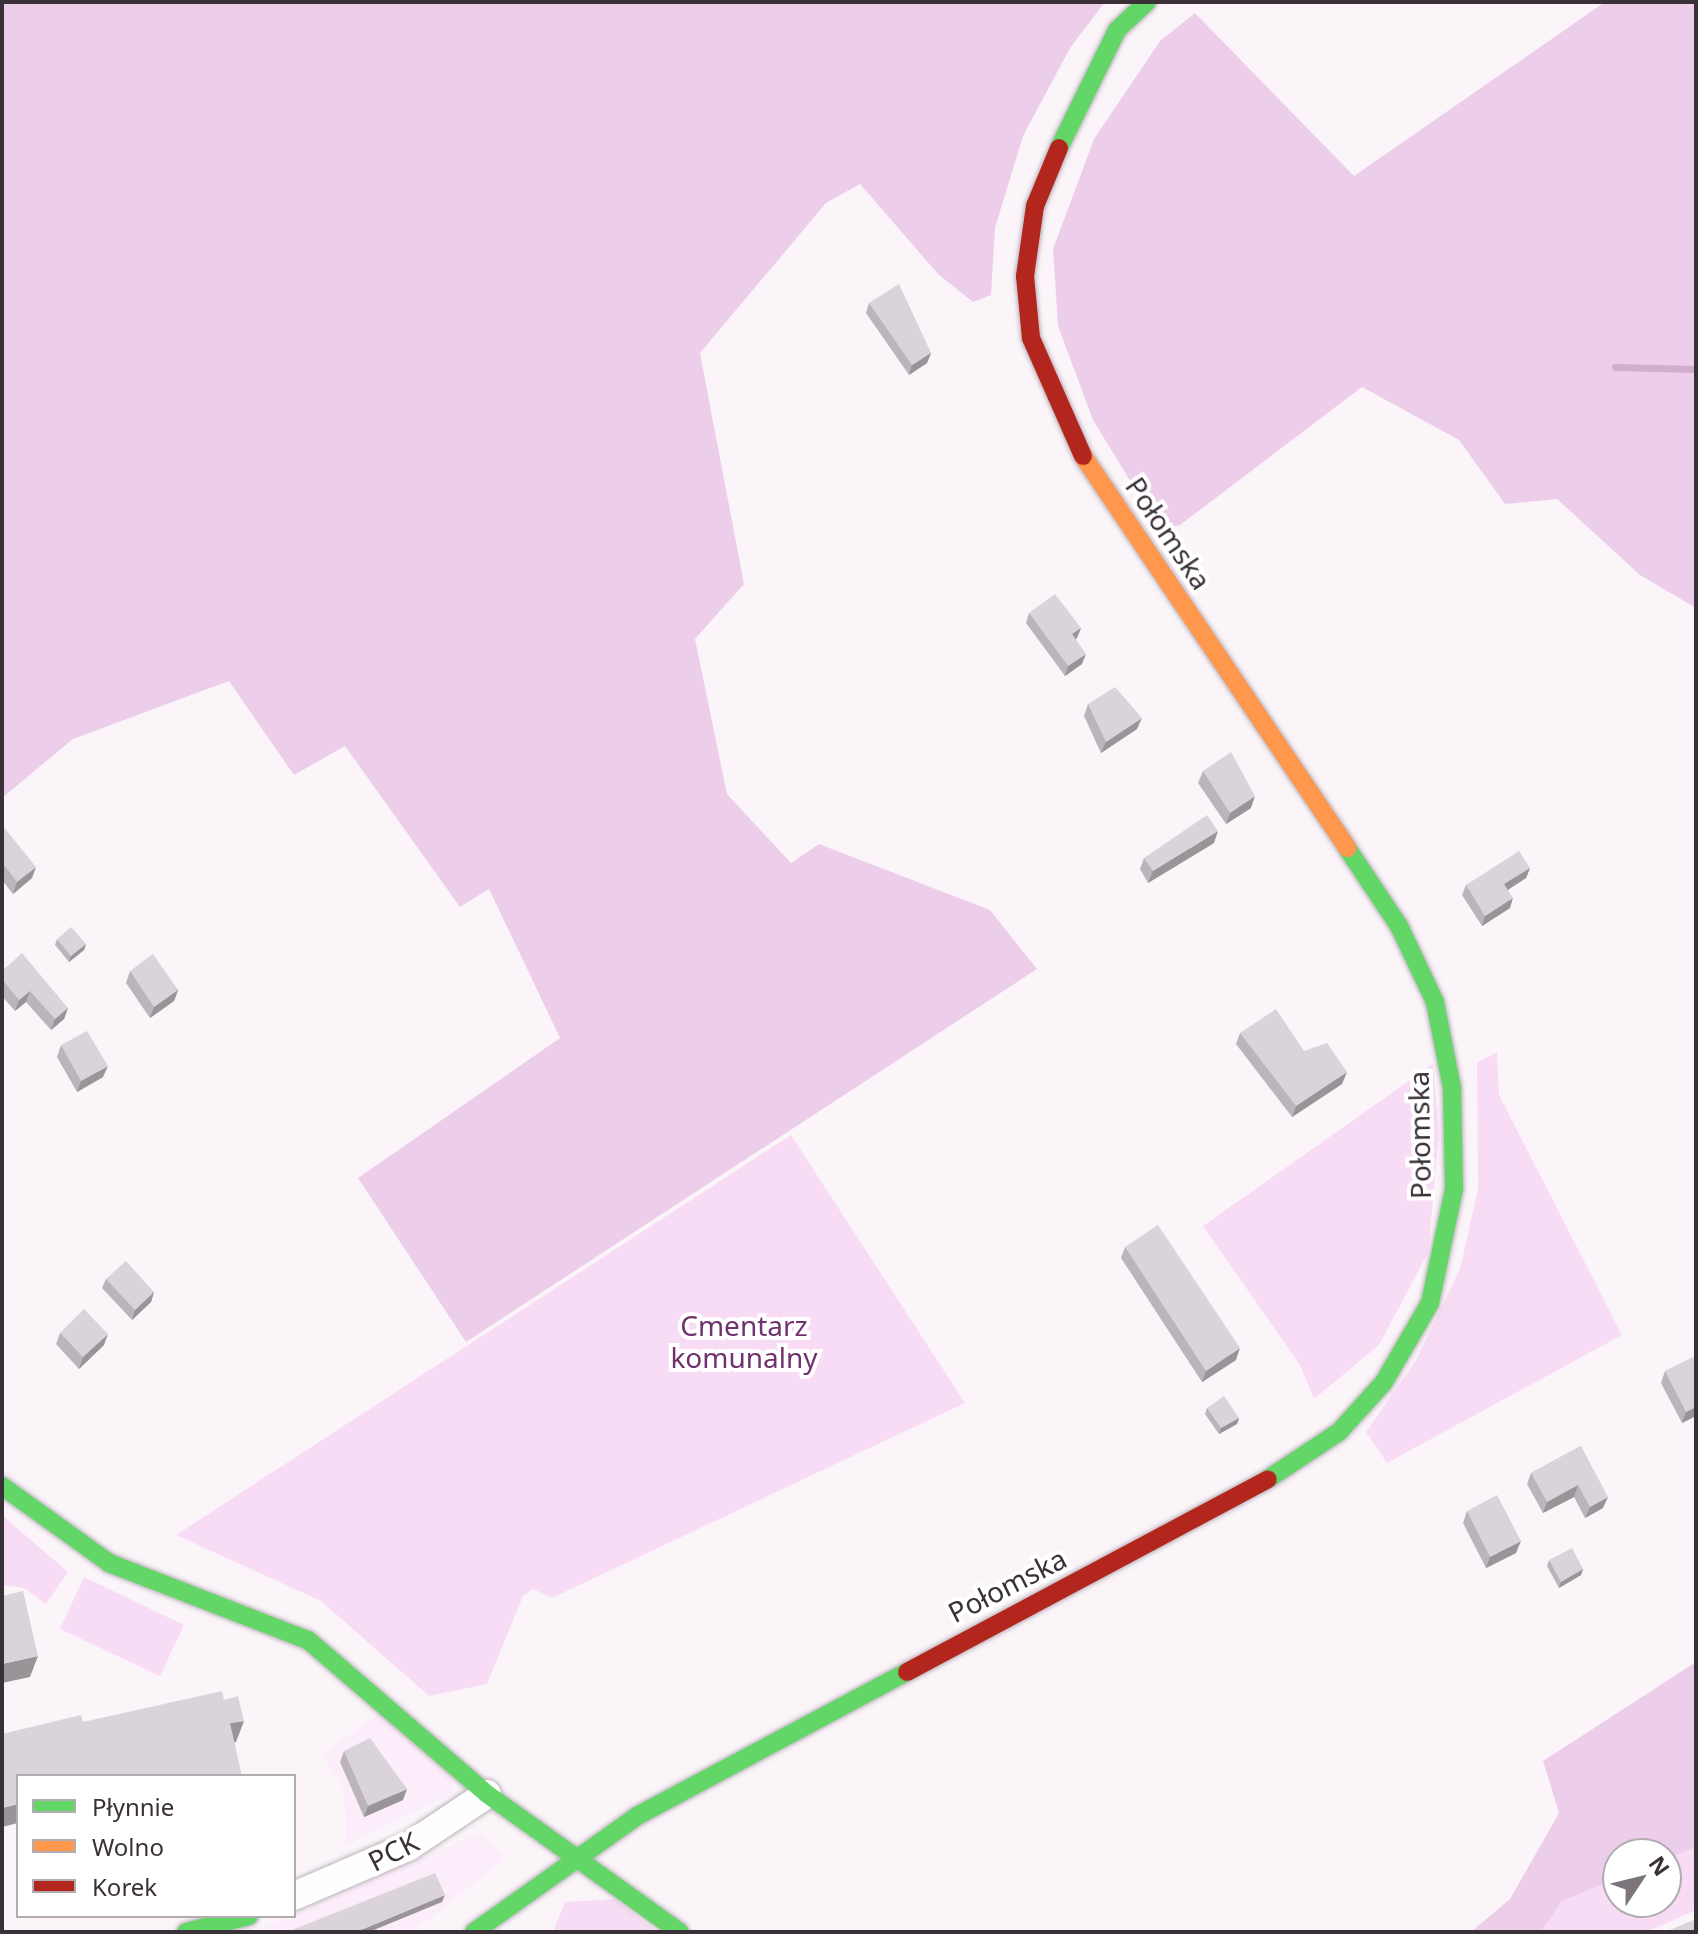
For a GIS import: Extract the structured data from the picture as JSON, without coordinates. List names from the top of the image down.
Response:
{
  "streets": {
    "street": ["Połomska", "PCK"]
  },
  "parks": ["Cmentarz komunalny"],
  "legend": ["Płynnie", "Wolno", "Korek"],
  "north": "top right"
}
